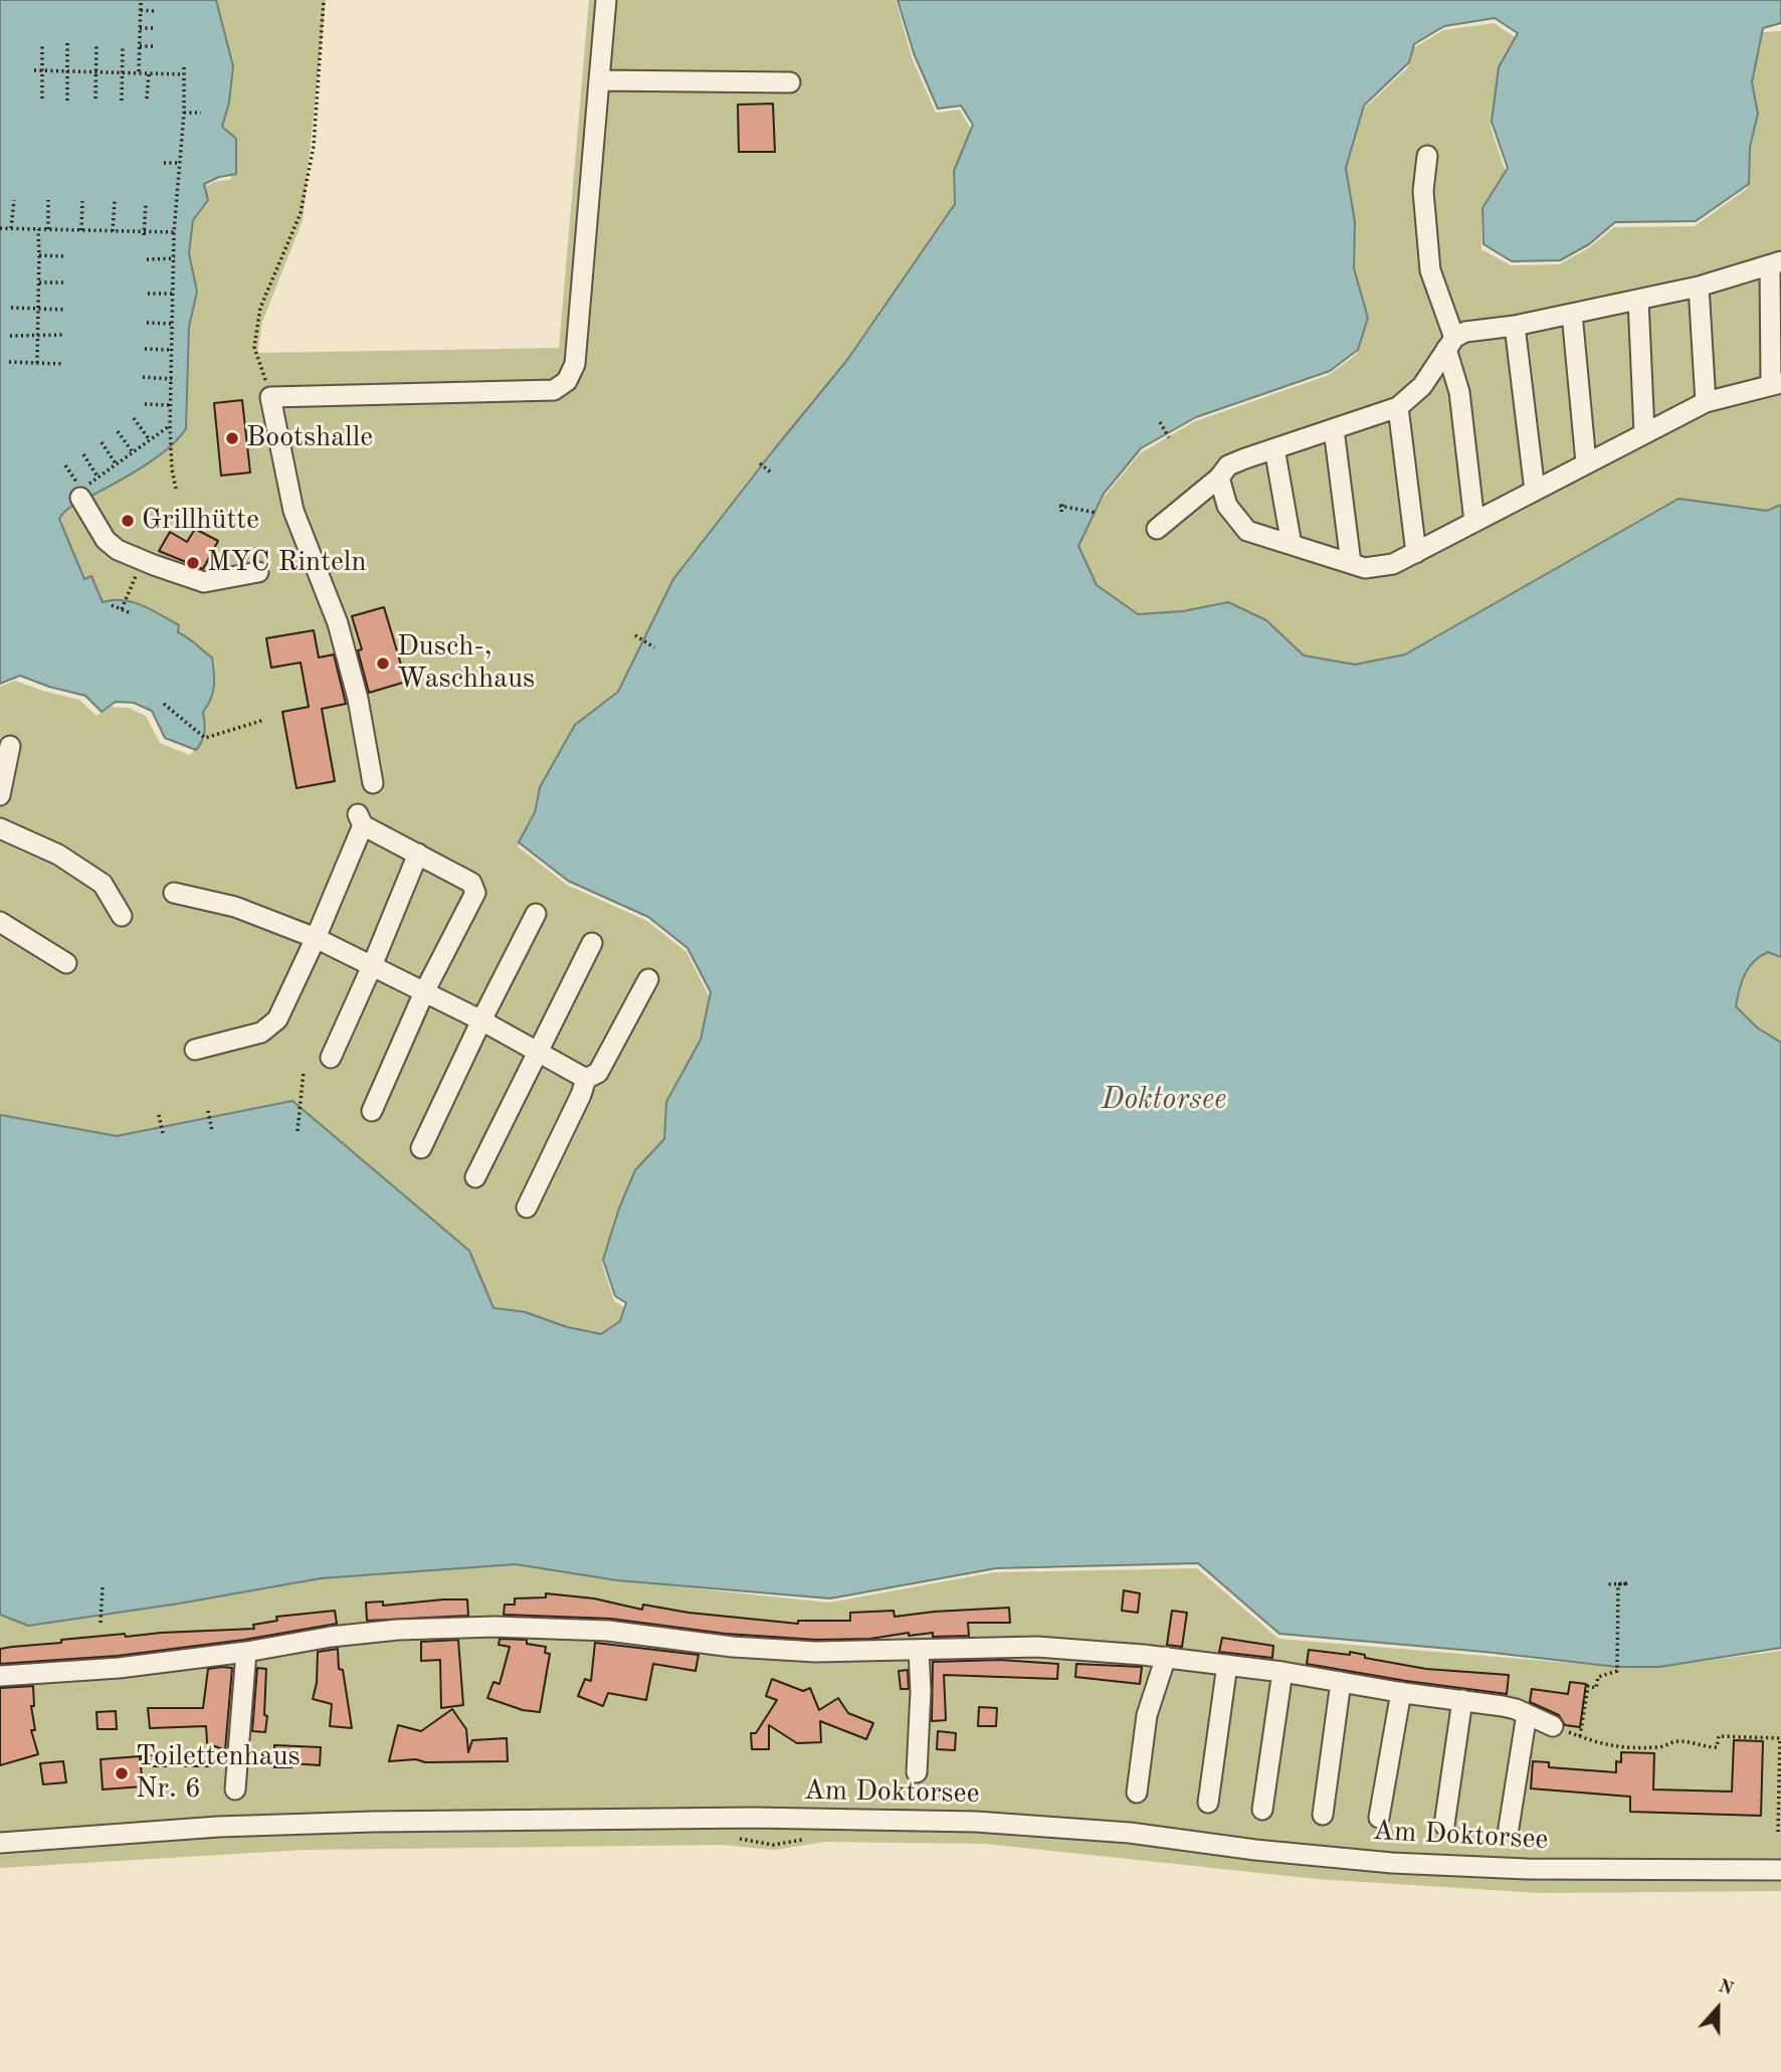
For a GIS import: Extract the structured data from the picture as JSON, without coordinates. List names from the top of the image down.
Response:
{
  "streets": {
    "street": ["Am Doktorsee"]
  },
  "water": ["Doktorsee"],
  "places": [
    "Bootshalle",
    "Grillhütte",
    "MYC Rinteln",
    "Dusch-, Waschhaus",
    "Toilettenhaus Nr. 6"
  ],
  "north": "top"
}
